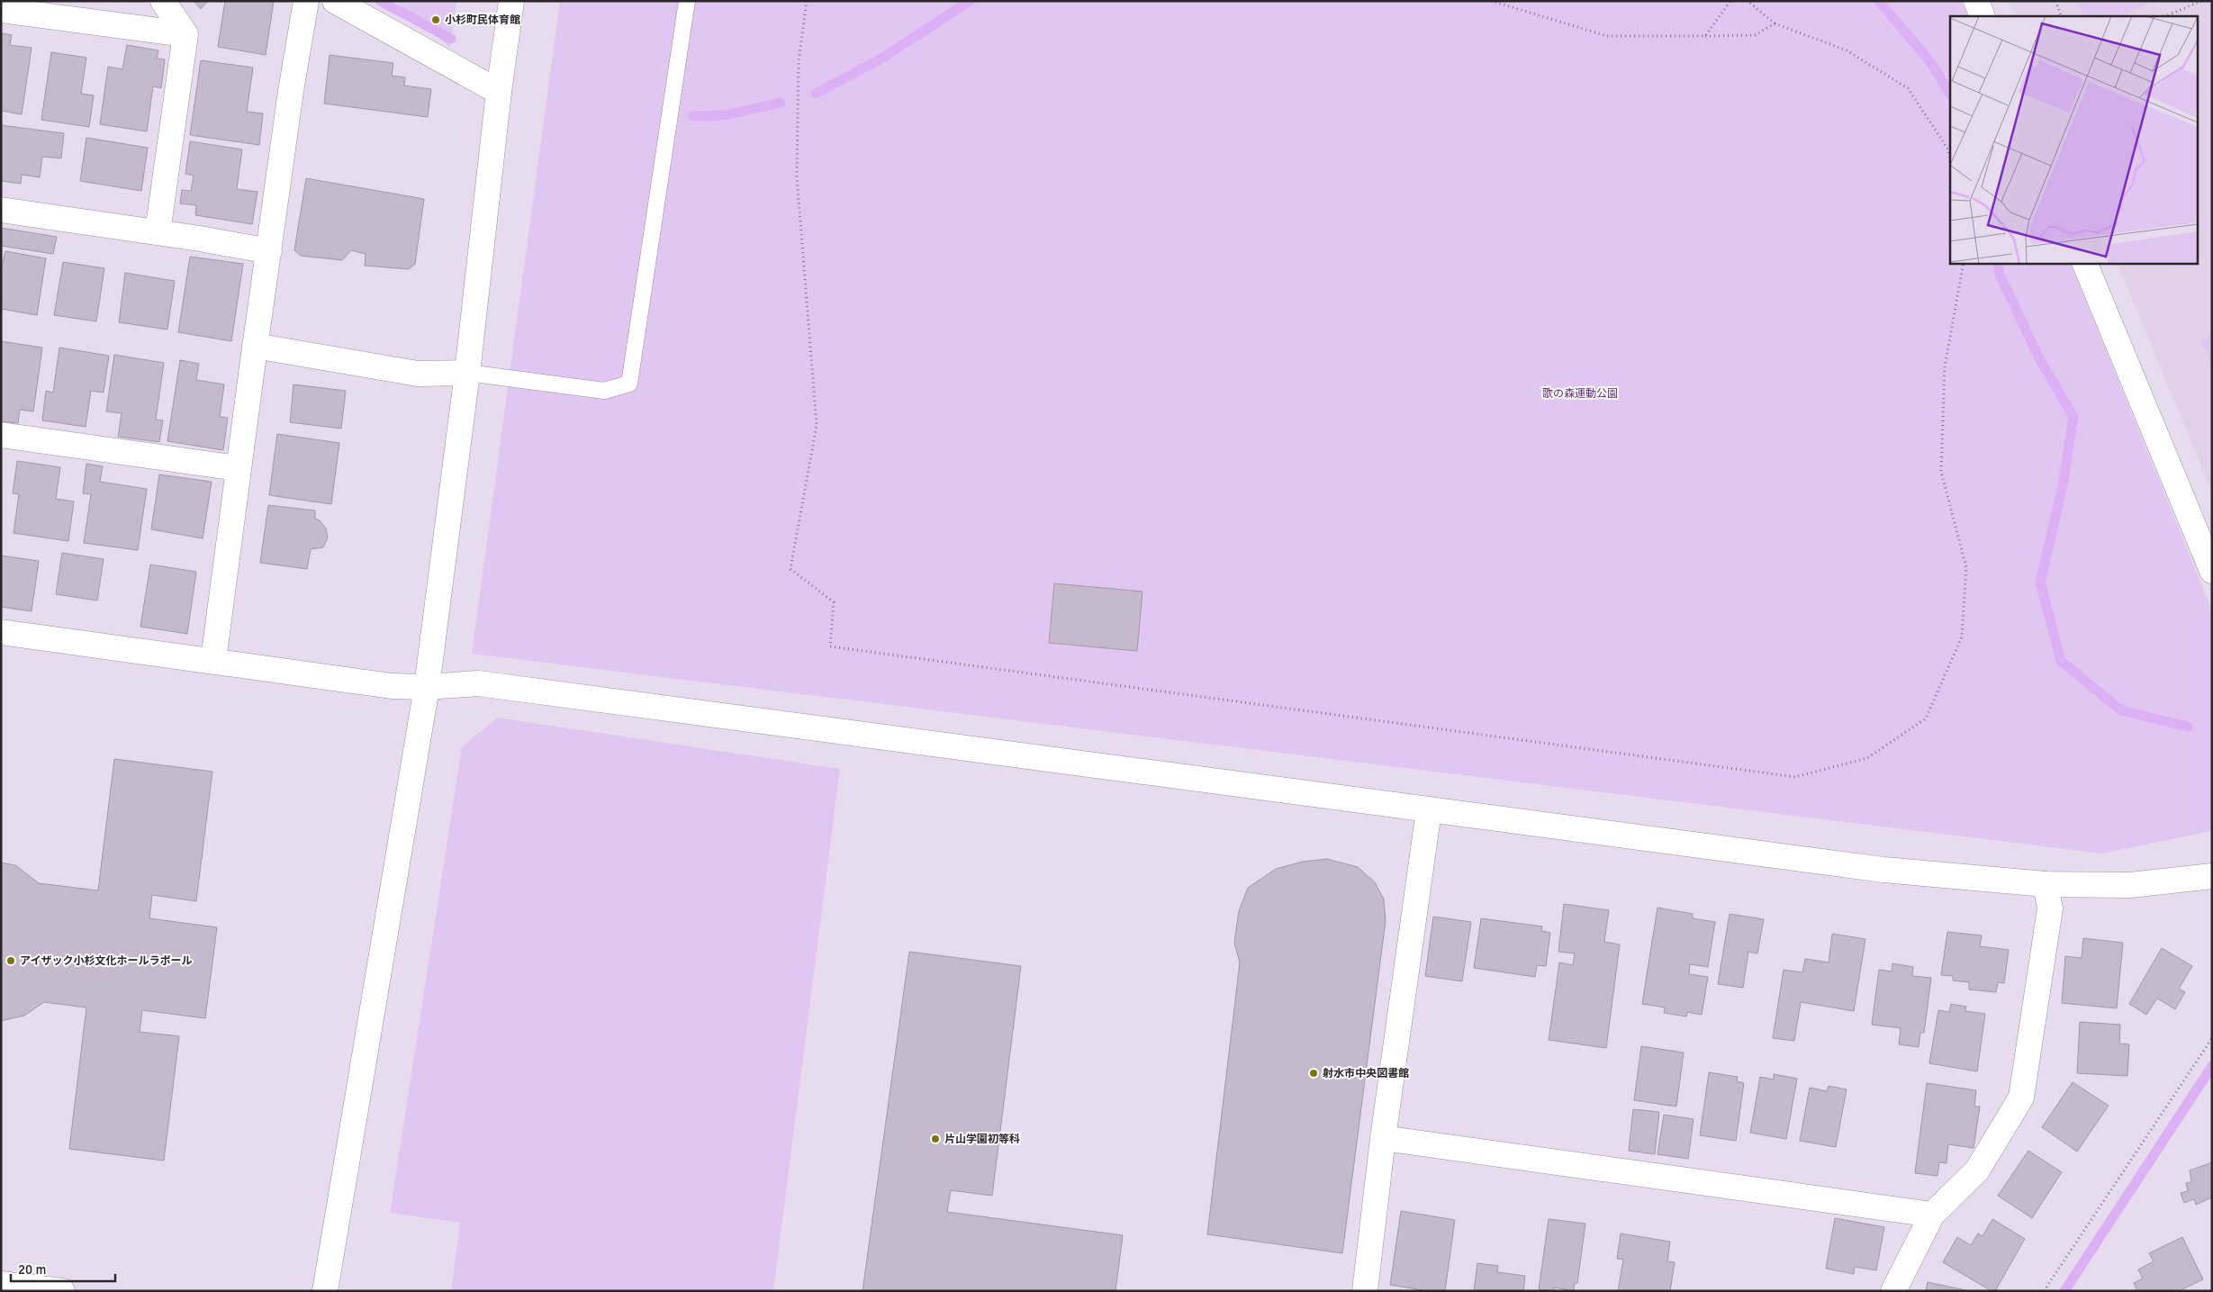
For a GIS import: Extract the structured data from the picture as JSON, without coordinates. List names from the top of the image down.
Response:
{
  "parks": ["歌の森運動公園"],
  "places": [
    "小杉町民体育館",
    "アイザック小杉文化ホールラポール",
    "射水市中央図書館",
    "片山学園初等科"
  ],
  "scale_bar": "20 m"
}
